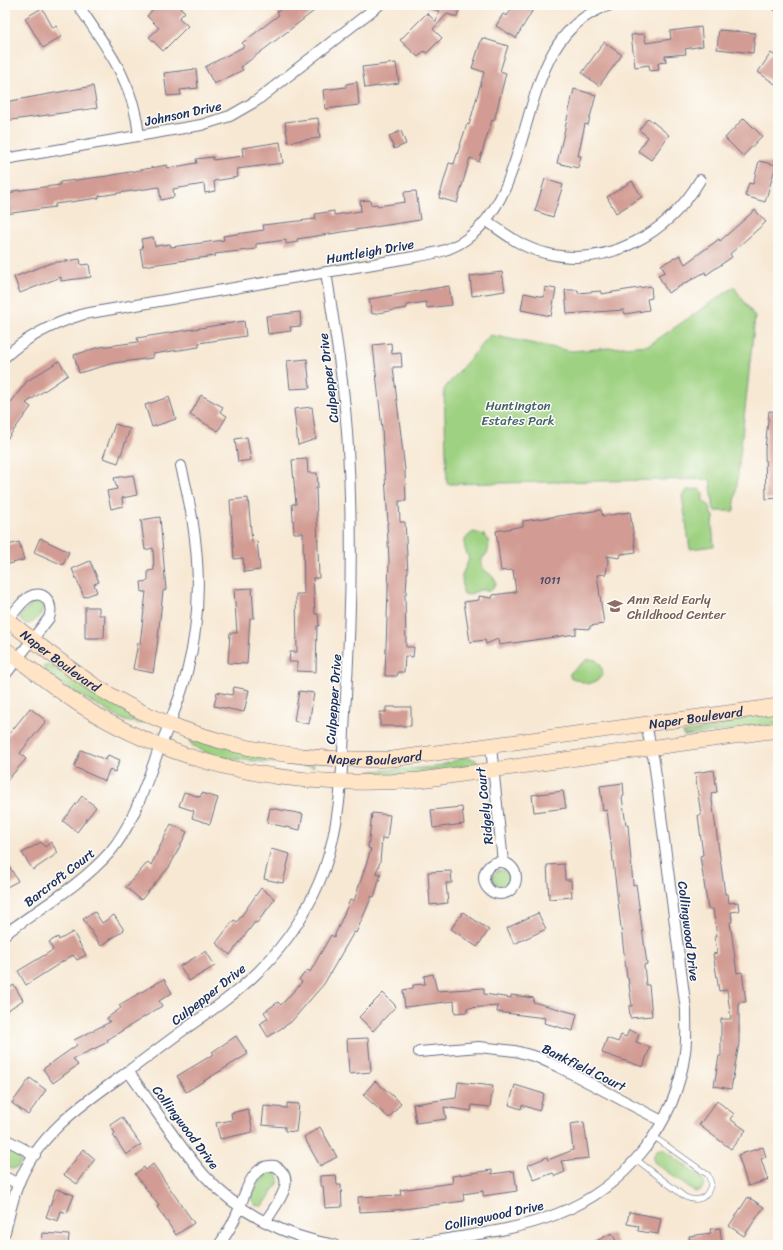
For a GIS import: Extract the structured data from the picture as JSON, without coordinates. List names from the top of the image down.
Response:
{
  "streets": {
    "main road": ["Naper Boulevard"],
    "street": [
      "Johnson Drive",
      "Huntleigh Drive",
      "Culpepper Drive",
      "Ridgely Court",
      "Barcroft Court",
      "Collingwood Drive",
      "Bankfield Court"
    ]
  },
  "crossings": [
    ["Huntleigh Drive", "Culpepper Drive"],
    ["Culpepper Drive", "Naper Boulevard"],
    ["Culpepper Drive", "Collingwood Drive"],
    ["Naper Boulevard", "Ridgely Court"],
    ["Naper Boulevard", "Barcroft Court"],
    ["Naper Boulevard", "Collingwood Drive"],
    ["Collingwood Drive", "Bankfield Court"]
  ],
  "parks": ["Huntington Estates Park"],
  "places": {
    "school or university": ["Ann Reid Early Childhood Center"]
  },
  "house_numbers": ["1011"]
}
